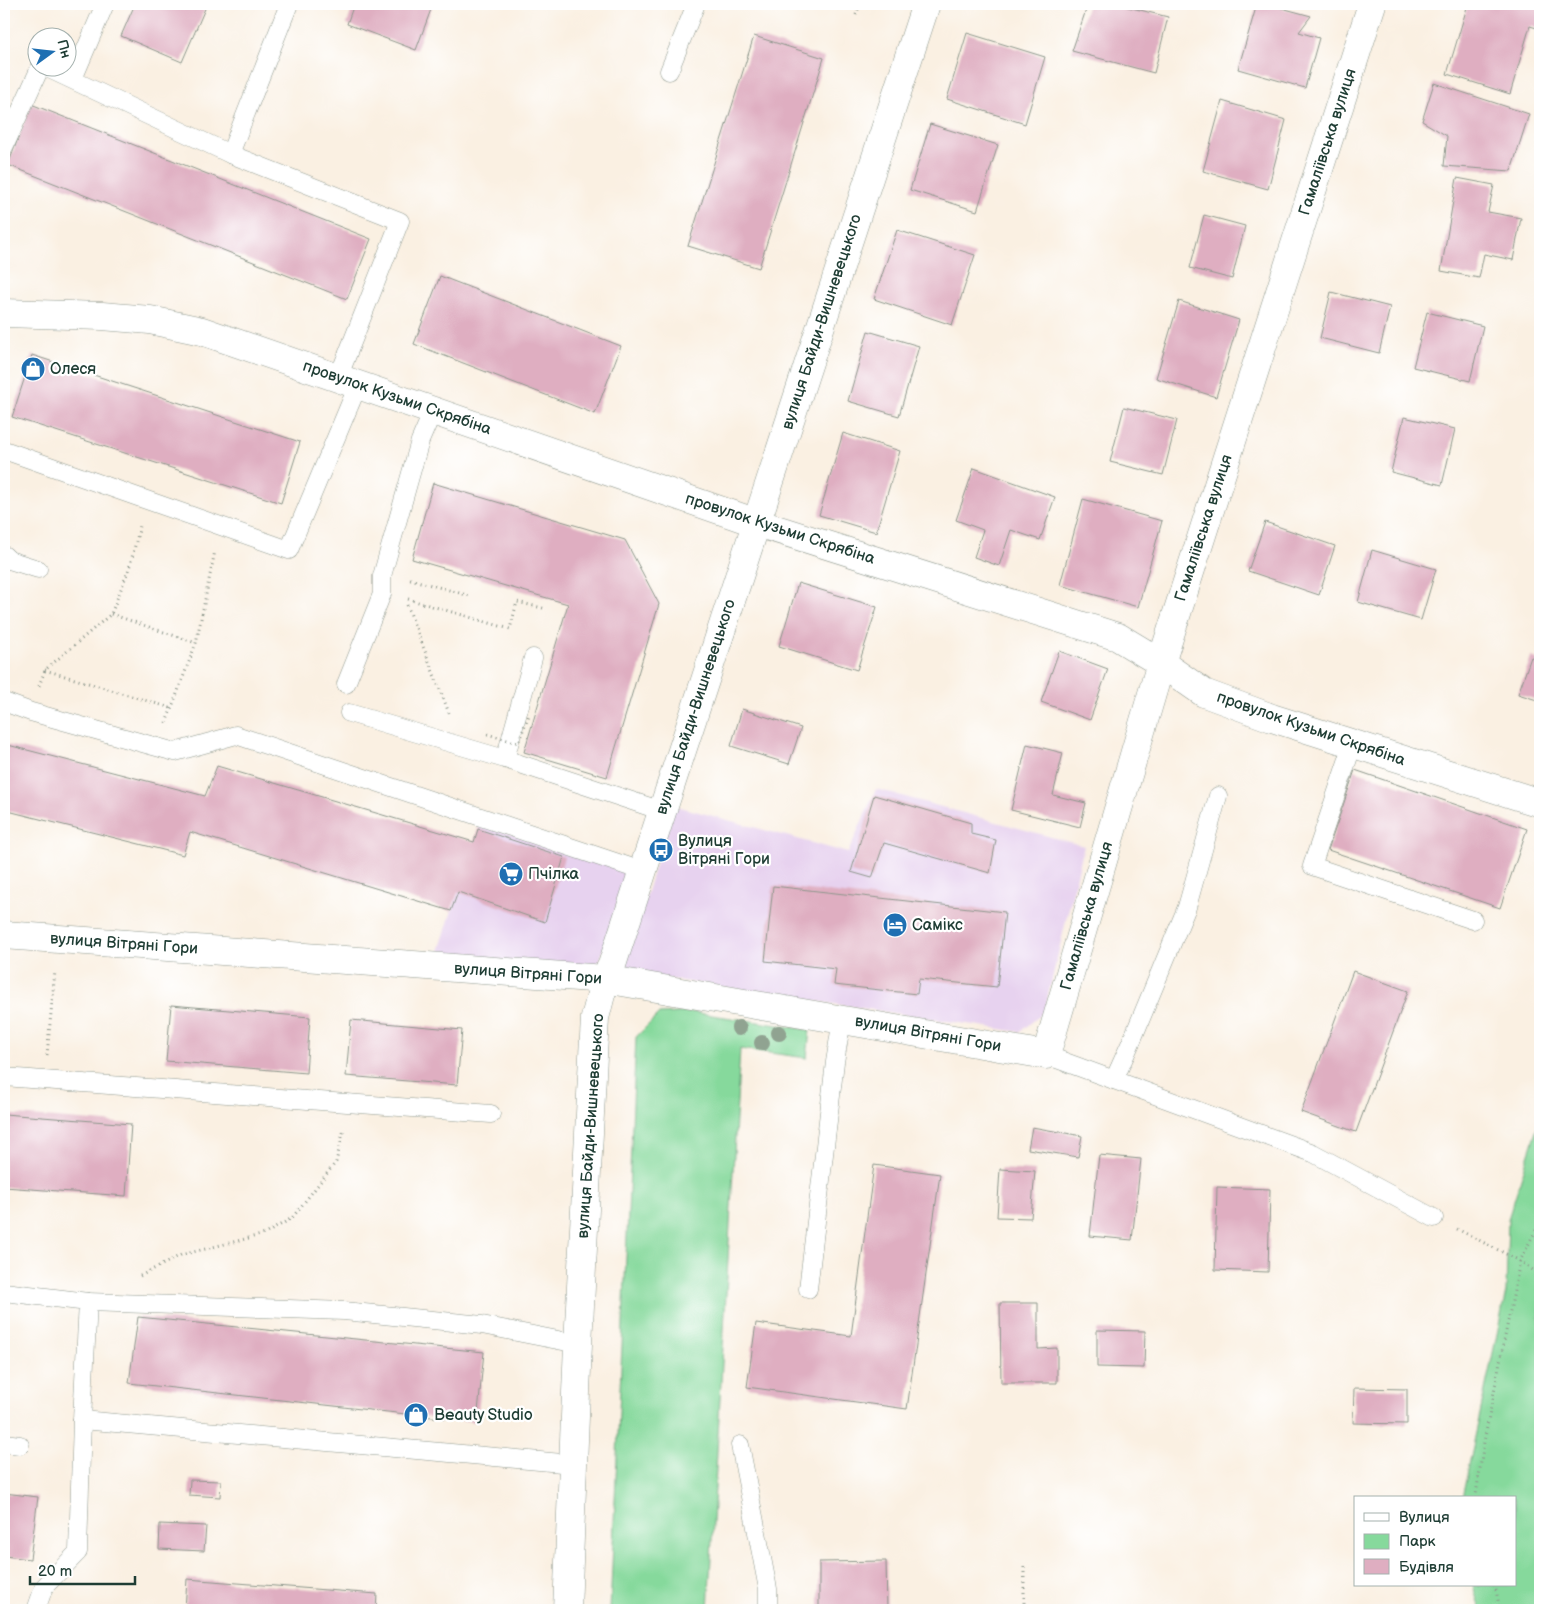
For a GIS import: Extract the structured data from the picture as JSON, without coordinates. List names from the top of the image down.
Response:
{
  "streets": {
    "street": [
      "Гамаліївська вулиця",
      "вулиця Байди-Вишневецького",
      "провулок Кузьми Скрябіна",
      "вулиця Вітряні Гори"
    ]
  },
  "crossings": [
    ["Гамаліївська вулиця", "провулок Кузьми Скрябіна"],
    ["Гамаліївська вулиця", "вулиця Вітряні Гори"],
    ["вулиця Байди-Вишневецького", "провулок Кузьми Скрябіна"],
    ["вулиця Байди-Вишневецького", "вулиця Вітряні Гори"]
  ],
  "places": {
    "shop": ["Олеся", "Beauty Studio"],
    "bus stop": ["Вулиця Вітряні Гори"],
    "supermarket": ["Пчілка"],
    "hotel": ["Самікс"]
  },
  "legend": ["Вулиця", "Парк", "Будівля"],
  "scale_bar": "20 m",
  "north": "right"
}
